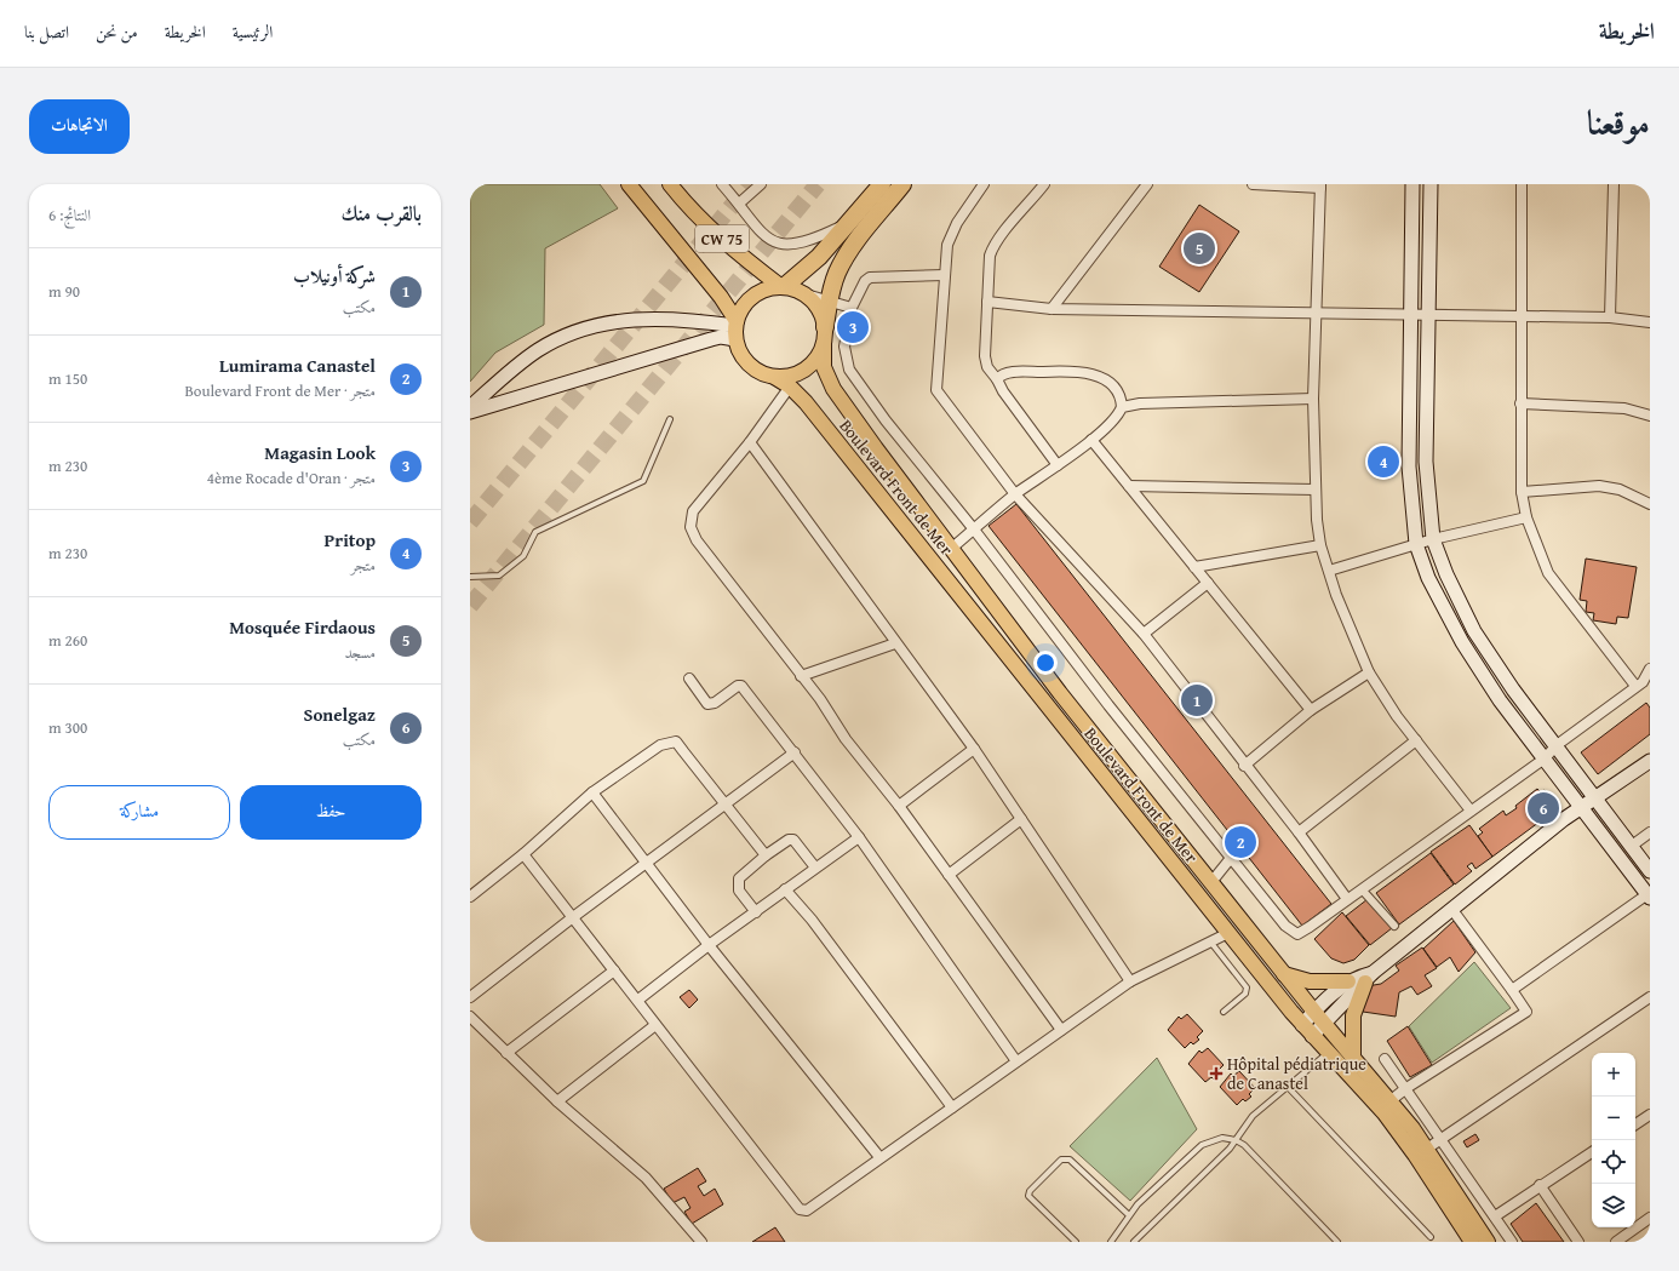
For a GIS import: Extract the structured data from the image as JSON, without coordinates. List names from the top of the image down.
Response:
{
  "streets": {
    "main road": ["CW 75", "Boulevard Front de Mer"]
  },
  "crossings": [
    ["CW 75", "Boulevard Front de Mer"]
  ],
  "places": {
    "health": ["Hôpital pédiatrique de Canastel"]
  },
  "page": {
    "header": "الخريطة",
    "nav": [
      "الرئيسية",
      "الخريطة",
      "من نحن",
      "اتصل بنا"
    ],
    "title": "موقعنا",
    "buttons": [
      "الاتجاهات",
      ["حفظ", "مشاركة"]
    ],
    "heading": ["بالقرب منك", "النتائج: 6"],
    "pins": [
      "5",
      "3",
      "4",
      "1",
      "6",
      "2"
    ],
    "list": [
      {
        "mark": "1",
        "name": "شركة أونيلاب",
        "note": "مكتب",
        "value": "90 m"
      },
      {
        "mark": "2",
        "name": "Lumirama Canastel",
        "note": "متجر · Boulevard Front de Mer",
        "value": "150 m"
      },
      {
        "mark": "3",
        "name": "Magasin Look",
        "note": "متجر · 4ème Rocade d'Oran",
        "value": "230 m"
      },
      {
        "mark": "4",
        "name": "Pritop",
        "note": "متجر",
        "value": "230 m"
      },
      {
        "mark": "5",
        "name": "Mosquée Firdaous",
        "note": "مسجد",
        "value": "260 m"
      },
      {
        "mark": "6",
        "name": "Sonelgaz",
        "note": "مكتب",
        "value": "300 m"
      }
    ],
    "map_buttons": ["+", "−"]
  }
}
